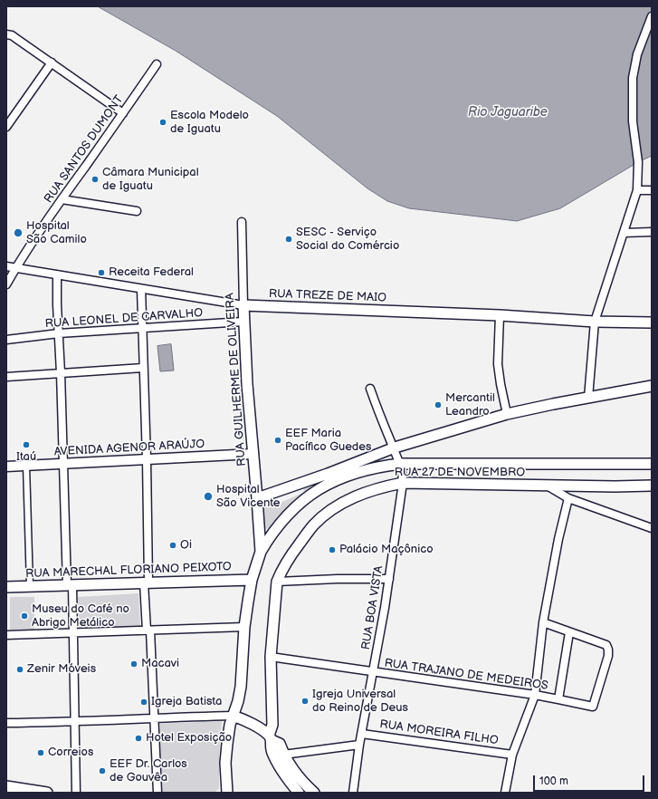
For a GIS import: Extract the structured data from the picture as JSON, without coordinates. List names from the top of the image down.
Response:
{
  "streets": {
    "main road": [
      "RUA TREZE DE MAIO",
      "RUA GUILHERME DE OLIVEIRA",
      "RUA 27 DE NOVEMBRO",
      "RUA MARECHAL FLORIANO PEIXOTO"
    ],
    "street": [
      "RUA SANTOS DUMONT",
      "RUA LEONEL DE CARVALHO",
      "AVENIDA AGENOR ARAÚJO",
      "RUA BOA VISTA",
      "RUA TRAJANO DE MEDEIROS",
      "RUA MOREIRA FILHO"
    ]
  },
  "crossings": [
    ["RUA SANTOS DUMONT", "RUA TREZE DE MAIO"],
    ["RUA TREZE DE MAIO", "RUA GUILHERME DE OLIVEIRA"],
    ["RUA LEONEL DE CARVALHO", "RUA GUILHERME DE OLIVEIRA"],
    ["RUA GUILHERME DE OLIVEIRA", "AVENIDA AGENOR ARAÚJO"],
    ["RUA GUILHERME DE OLIVEIRA", "RUA 27 DE NOVEMBRO"],
    ["RUA GUILHERME DE OLIVEIRA", "RUA MARECHAL FLORIANO PEIXOTO"],
    ["RUA 27 DE NOVEMBRO", "RUA BOA VISTA"],
    ["RUA 27 DE NOVEMBRO", "RUA TRAJANO DE MEDEIROS"],
    ["RUA BOA VISTA", "RUA TRAJANO DE MEDEIROS"],
    ["RUA BOA VISTA", "RUA MOREIRA FILHO"]
  ],
  "water": ["Rio Jaguaribe"],
  "places": [
    "Escola Modelo de Iguatu",
    "Câmara Municipal de Iguatu",
    "Hospital São Camilo",
    "SESC - Serviço Social do Comércio",
    "Receita Federal",
    "Mercantil Leandro",
    "EEF Maria Pacífico Guedes",
    "Itaú",
    "Hospital São Vicente",
    "Oi",
    "Palácio Maçônico",
    "Museu do Café no Abrigo Metálico",
    "Macavi",
    "Zenir Móveis",
    "Igreja Universal do Reino de Deus",
    "Igreja Batista",
    "Hotel Exposição",
    "Correios",
    "EEF Dr. Carlos de Gouvêa"
  ],
  "scale_bar": "100 m"
}
